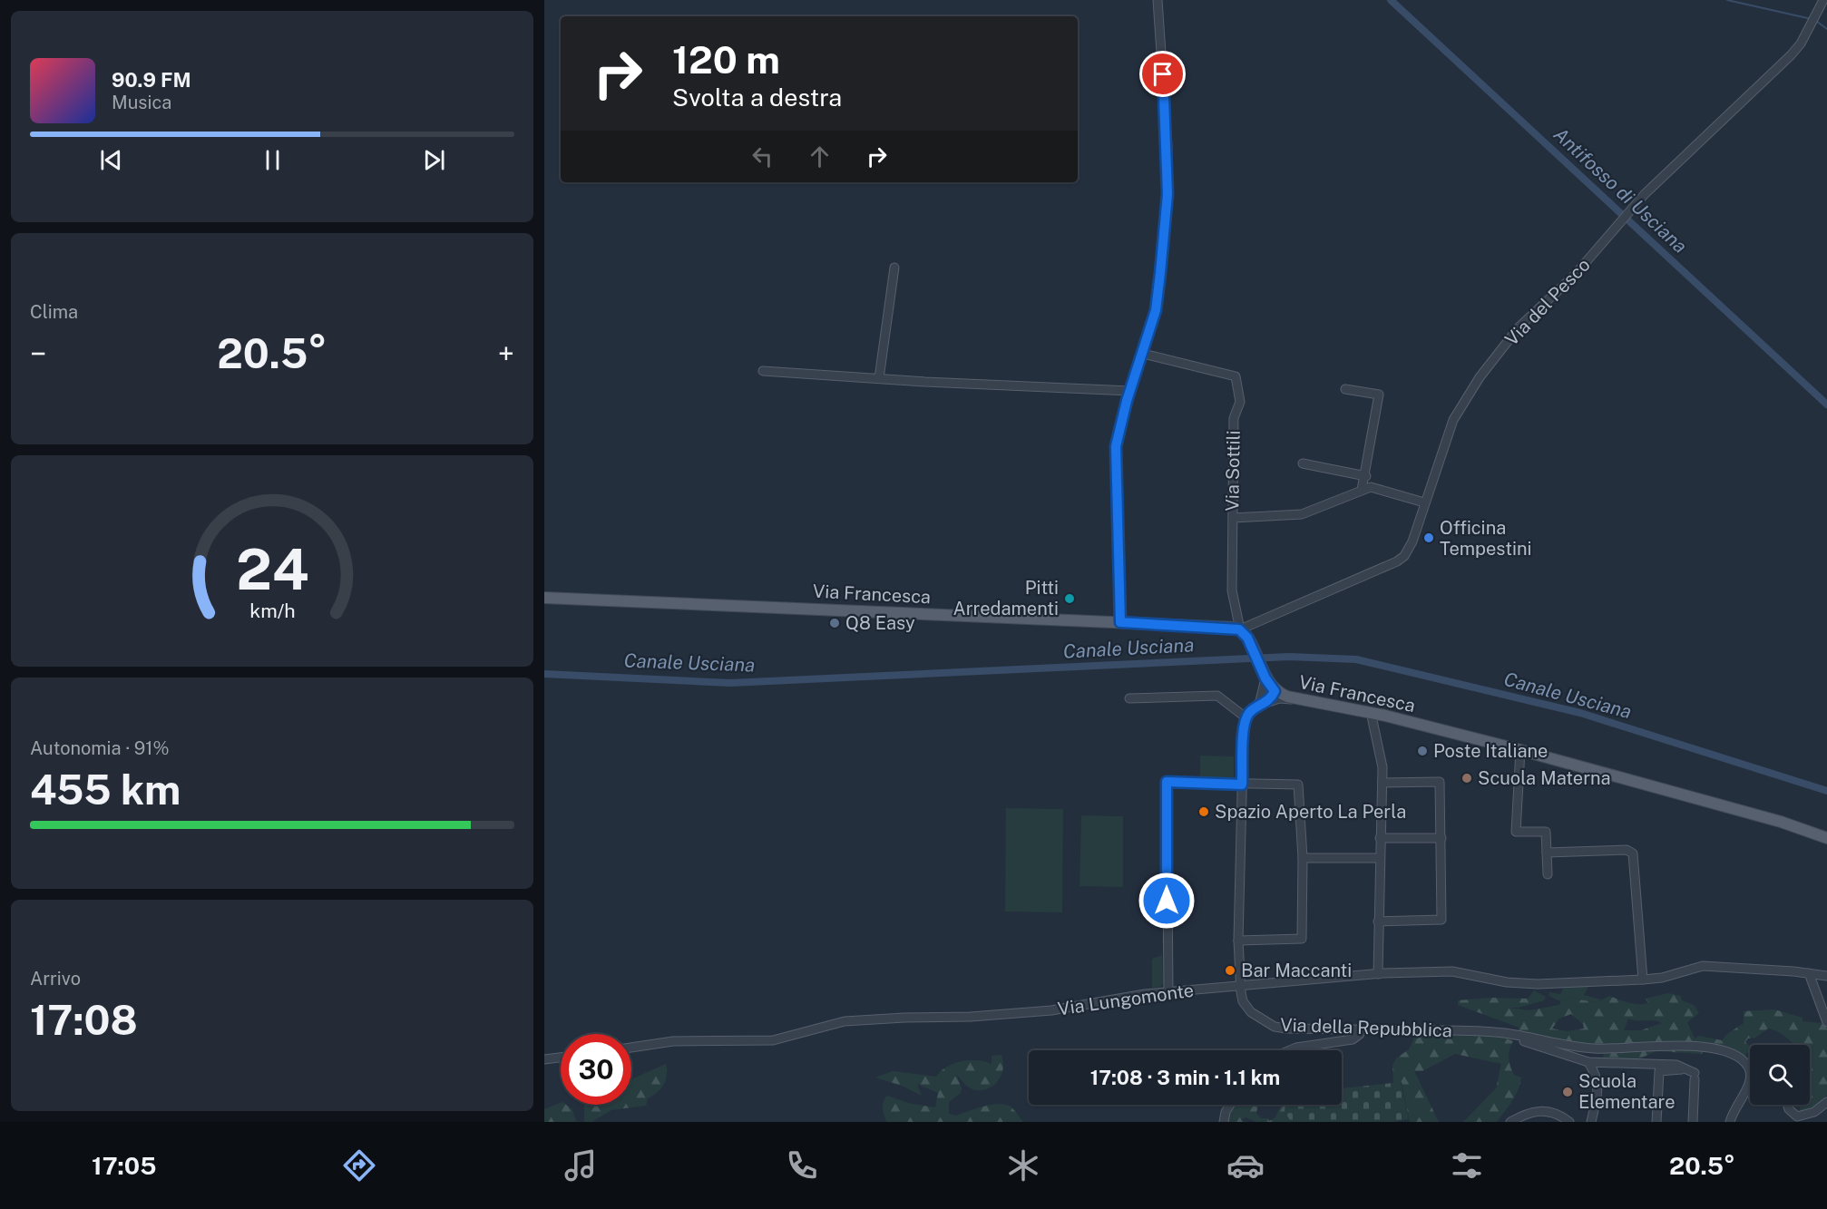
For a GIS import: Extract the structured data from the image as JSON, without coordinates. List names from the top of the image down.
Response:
{
  "streets": {
    "main road": ["Via Francesca"],
    "street": [
      "Via del Pesco",
      "Via Sottili",
      "Via Lungomonte",
      "Via della Repubblica"
    ]
  },
  "crossings": [
    ["Via del Pesco", "Via Sottili"],
    ["Via del Pesco", "Via Francesca"],
    ["Via Sottili", "Via Francesca"],
    ["Via Lungomonte", "Via della Repubblica"]
  ],
  "water": ["Antifosso di Usciana", "Canale Usciana"],
  "places": [
    "Officina Tempestini",
    "Pitti Arredamenti",
    "Q8 Easy",
    "Poste Italiane",
    "Scuola Materna",
    "Spazio Aperto La Perla",
    "Bar Maccanti",
    "Scuola Elementare"
  ],
  "page": {
    "turn": ["120 m", "Svolta a destra"],
    "song": ["90.9 FM", "Musica"],
    "tile": [
      "Clima",
      ["Autonomia · 91%", "455 km"],
      ["Arrivo", "17:08"]
    ],
    "heat": ["−", "20.5°", "+"],
    "limit": "30",
    "trip": "17:08 · 3 min · 1.1 km",
    "tabs": ["17:05", "20.5°"],
    "gauge": ["24", "km/h"]
  }
}
